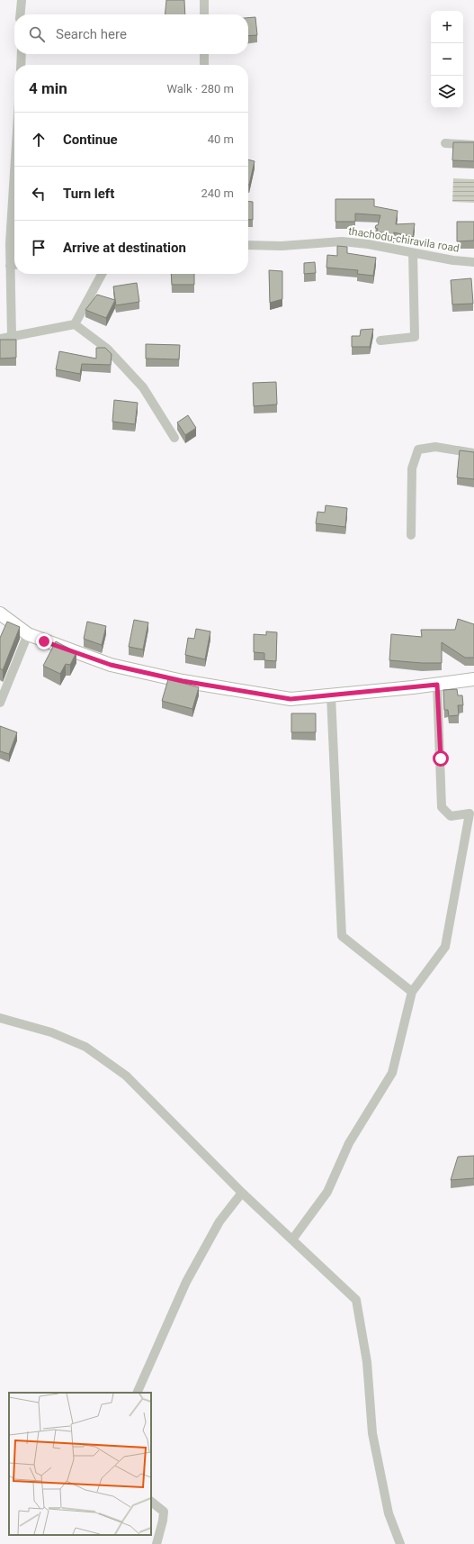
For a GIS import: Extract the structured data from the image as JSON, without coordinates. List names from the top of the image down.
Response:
{
  "streets": {
    "street": ["thachodu-chiravila road"]
  },
  "page": {
    "map_buttons": ["+", "−"],
    "search": "Search here",
    "heading": ["4 min", "Walk · 280 m"],
    "list": [
      ["Continue", "40 m"],
      ["Turn left", "240 m"],
      "Arrive at destination"
    ]
  }
}
